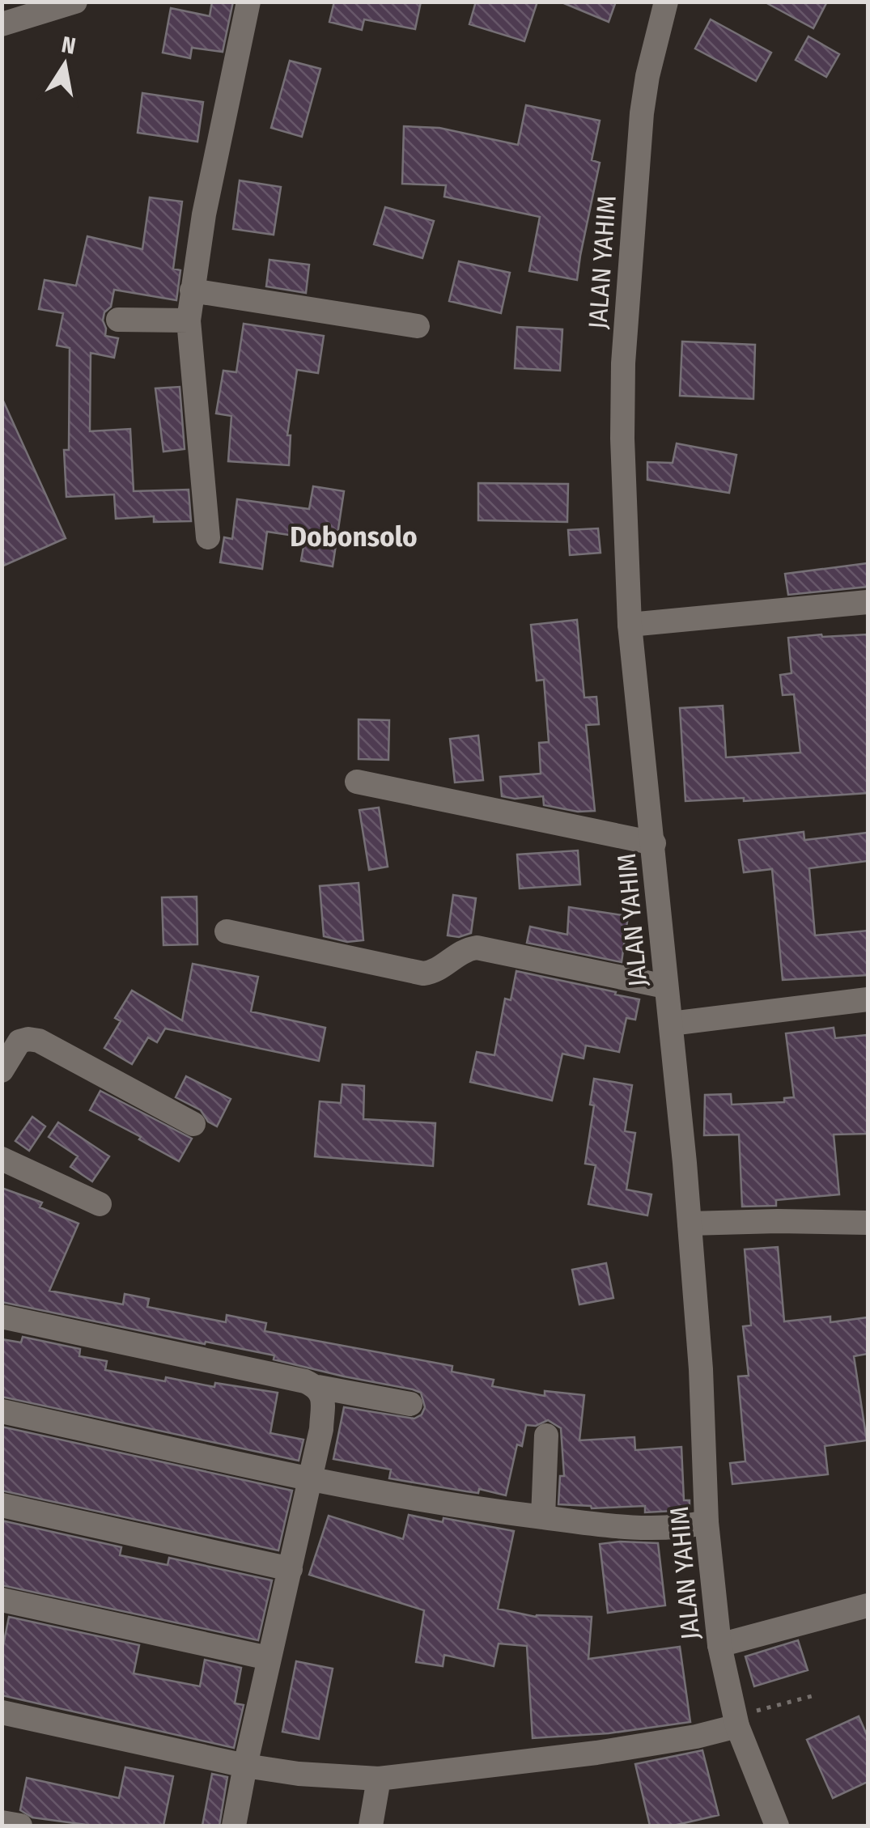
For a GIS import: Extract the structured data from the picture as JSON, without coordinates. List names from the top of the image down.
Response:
{
  "streets": {
    "street": ["JALAN YAHIM"]
  },
  "districts": ["Dobonsolo"],
  "north": "top"
}
